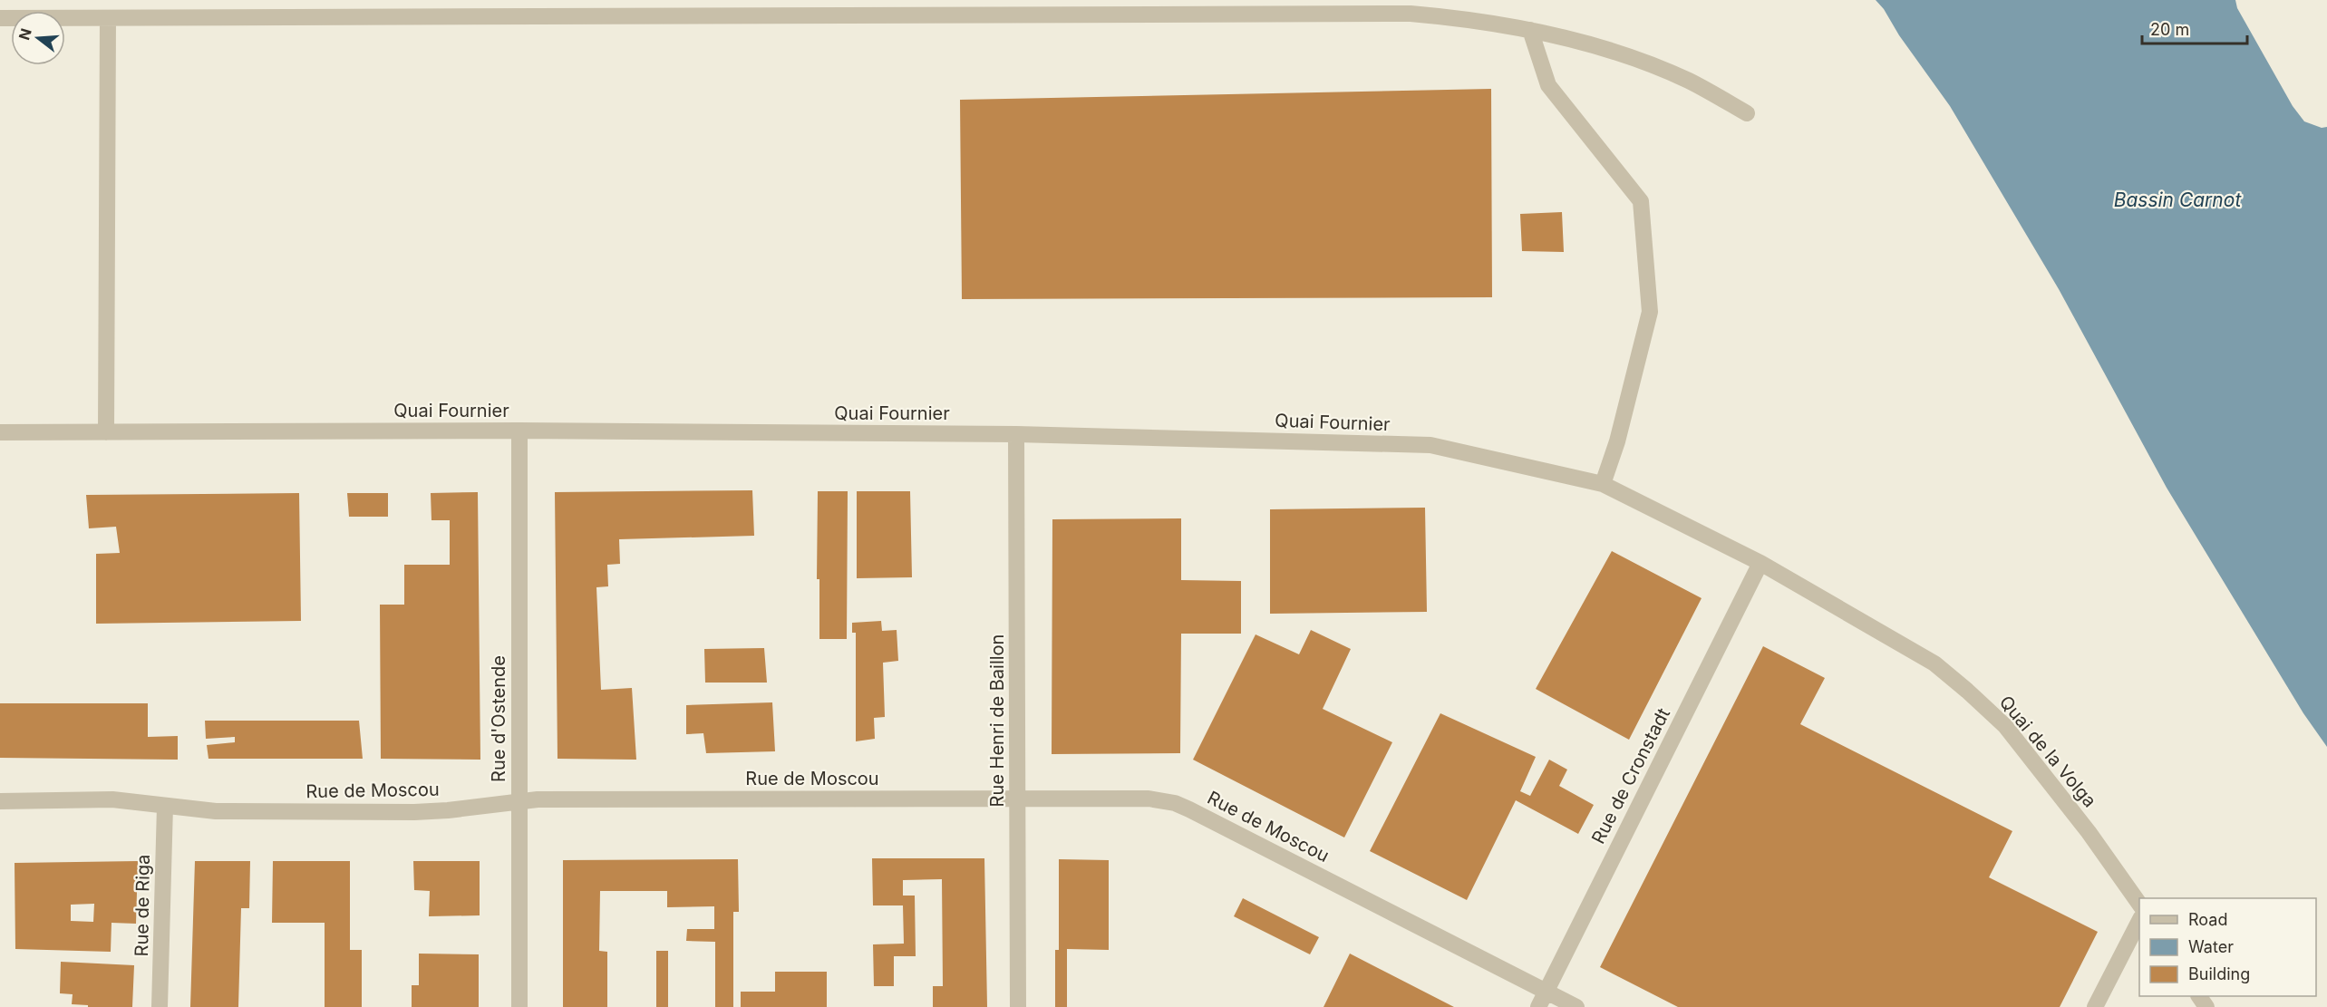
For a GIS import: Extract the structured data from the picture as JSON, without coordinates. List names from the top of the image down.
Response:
{
  "streets": {
    "street": [
      "Quai Fournier",
      "Rue d'Ostende",
      "Rue Henri de Baillon",
      "Quai de la Volga",
      "Rue de Cronstadt",
      "Rue de Moscou",
      "Rue de Riga"
    ]
  },
  "crossings": [
    ["Quai Fournier", "Rue d'Ostende"],
    ["Quai Fournier", "Rue Henri de Baillon"],
    ["Quai Fournier", "Quai de la Volga"],
    ["Quai Fournier", "Rue de Cronstadt"],
    ["Rue d'Ostende", "Rue de Moscou"],
    ["Rue Henri de Baillon", "Rue de Moscou"],
    ["Quai de la Volga", "Rue de Cronstadt"],
    ["Rue de Cronstadt", "Rue de Moscou"],
    ["Rue de Moscou", "Rue de Riga"]
  ],
  "water": ["Bassin Carnot"],
  "legend": ["Road", "Water", "Building"],
  "scale_bar": "20 m",
  "north": "left"
}
